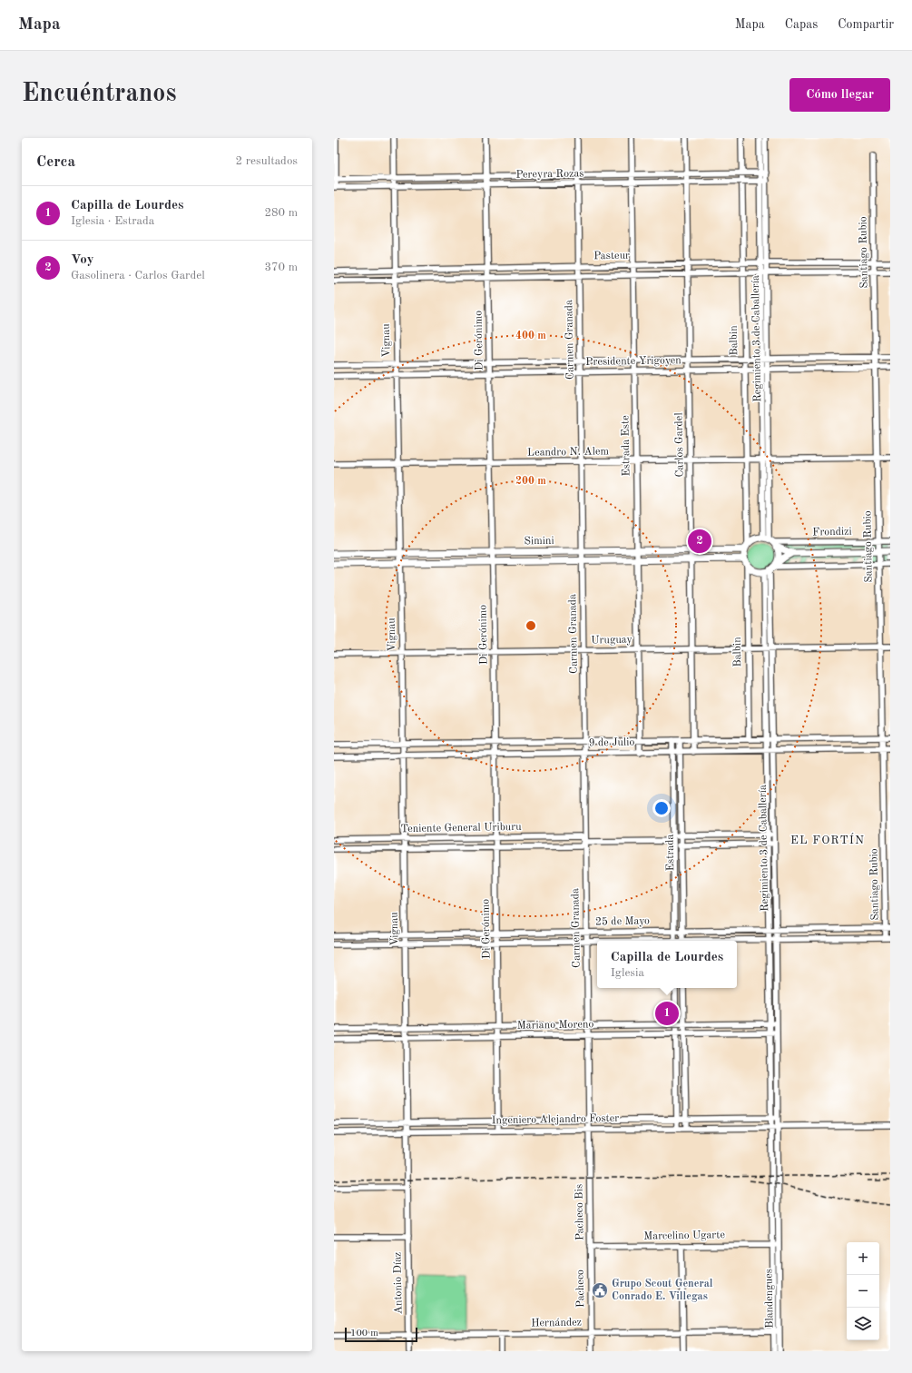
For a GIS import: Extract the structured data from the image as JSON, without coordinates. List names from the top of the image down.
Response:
{
  "streets": {
    "main road": ["Simini"],
    "street": [
      "Pereyra Rozas",
      "Santiago Rubio",
      "Pasteur",
      "Regimiento 3 de Caballería",
      "Carmen Granada",
      "Vignau",
      "Di Gerónimo",
      "Balbin",
      "Presidente Yrigoyen",
      "Carlos Gardel",
      "Estrada Este",
      "Leandro N. Alem",
      "Frondizi",
      "Uruguay",
      "9 de Julio",
      "Teniente General Uriburu",
      "Estrada",
      "25 de Mayo",
      "Mariano Moreno",
      "Ingeniero Alejandro Foster",
      "Pacheco Bis",
      "Marcelino Ugarte",
      "Antonio Díaz",
      "Pacheco",
      "Blandengues",
      "Hernández"
    ]
  },
  "crossings": [
    ["Pereyra Rozas", "Regimiento 3 de Caballería"],
    ["Pereyra Rozas", "Carmen Granada"],
    ["Pereyra Rozas", "Vignau"],
    ["Pereyra Rozas", "Di Gerónimo"],
    ["Pereyra Rozas", "Balbin"],
    ["Pereyra Rozas", "Carlos Gardel"],
    ["Pereyra Rozas", "Estrada Este"],
    ["Santiago Rubio", "Pasteur"],
    ["Santiago Rubio", "Presidente Yrigoyen"],
    ["Santiago Rubio", "Leandro N. Alem"],
    ["Santiago Rubio", "Frondizi"],
    ["Santiago Rubio", "Uruguay"],
    ["Santiago Rubio", "9 de Julio"],
    ["Santiago Rubio", "25 de Mayo"],
    ["Pasteur", "Regimiento 3 de Caballería"],
    ["Pasteur", "Carmen Granada"],
    ["Pasteur", "Vignau"],
    ["Pasteur", "Di Gerónimo"],
    ["Pasteur", "Balbin"],
    ["Pasteur", "Carlos Gardel"],
    ["Pasteur", "Estrada Este"],
    ["Regimiento 3 de Caballería", "Balbin"],
    ["Regimiento 3 de Caballería", "Presidente Yrigoyen"],
    ["Regimiento 3 de Caballería", "Leandro N. Alem"],
    ["Regimiento 3 de Caballería", "Frondizi"],
    ["Regimiento 3 de Caballería", "Simini"],
    ["Regimiento 3 de Caballería", "Uruguay"],
    ["Regimiento 3 de Caballería", "9 de Julio"],
    ["Regimiento 3 de Caballería", "Teniente General Uriburu"],
    ["Regimiento 3 de Caballería", "25 de Mayo"],
    ["Regimiento 3 de Caballería", "Mariano Moreno"],
    ["Regimiento 3 de Caballería", "Ingeniero Alejandro Foster"],
    ["Regimiento 3 de Caballería", "Blandengues"],
    ["Carmen Granada", "Presidente Yrigoyen"],
    ["Carmen Granada", "Leandro N. Alem"],
    ["Carmen Granada", "Simini"],
    ["Carmen Granada", "Uruguay"],
    ["Carmen Granada", "9 de Julio"],
    ["Carmen Granada", "Teniente General Uriburu"],
    ["Carmen Granada", "25 de Mayo"],
    ["Carmen Granada", "Mariano Moreno"],
    ["Carmen Granada", "Ingeniero Alejandro Foster"],
    ["Carmen Granada", "Pacheco Bis"],
    ["Vignau", "Presidente Yrigoyen"],
    ["Vignau", "Leandro N. Alem"],
    ["Vignau", "Simini"],
    ["Vignau", "Uruguay"],
    ["Vignau", "9 de Julio"],
    ["Vignau", "Teniente General Uriburu"],
    ["Vignau", "25 de Mayo"],
    ["Vignau", "Mariano Moreno"],
    ["Vignau", "Ingeniero Alejandro Foster"],
    ["Vignau", "Antonio Díaz"],
    ["Di Gerónimo", "Presidente Yrigoyen"],
    ["Di Gerónimo", "Leandro N. Alem"],
    ["Di Gerónimo", "Simini"],
    ["Di Gerónimo", "Uruguay"],
    ["Di Gerónimo", "9 de Julio"],
    ["Di Gerónimo", "Teniente General Uriburu"],
    ["Di Gerónimo", "25 de Mayo"],
    ["Di Gerónimo", "Mariano Moreno"],
    ["Di Gerónimo", "Ingeniero Alejandro Foster"],
    ["Balbin", "Presidente Yrigoyen"],
    ["Balbin", "Leandro N. Alem"],
    ["Balbin", "Frondizi"],
    ["Balbin", "Simini"],
    ["Balbin", "Uruguay"],
    ["Balbin", "9 de Julio"],
    ["Presidente Yrigoyen", "Carlos Gardel"],
    ["Presidente Yrigoyen", "Estrada Este"],
    ["Carlos Gardel", "Leandro N. Alem"],
    ["Carlos Gardel", "Simini"],
    ["Carlos Gardel", "Uruguay"],
    ["Carlos Gardel", "9 de Julio"],
    ["Estrada Este", "Leandro N. Alem"],
    ["Estrada Este", "Simini"],
    ["Estrada Este", "Uruguay"],
    ["Estrada Este", "9 de Julio"],
    ["Frondizi", "Simini"],
    ["9 de Julio", "Estrada"],
    ["Teniente General Uriburu", "Estrada"],
    ["Estrada", "25 de Mayo"],
    ["Ingeniero Alejandro Foster", "Pacheco Bis"],
    ["Pacheco Bis", "Marcelino Ugarte"],
    ["Pacheco Bis", "Pacheco"],
    ["Marcelino Ugarte", "Pacheco"],
    ["Marcelino Ugarte", "Blandengues"],
    ["Antonio Díaz", "Hernández"],
    ["Pacheco", "Hernández"],
    ["Blandengues", "Hernández"]
  ],
  "districts": ["EL FORTÍN"],
  "places": {
    "public building": ["Grupo Scout General Conrado E. Villegas"]
  },
  "scale_bar": "100 m",
  "page": {
    "header": "Mapa",
    "nav": ["Mapa", "Capas", "Compartir"],
    "buttons": "Cómo llegar",
    "title": "Encuéntranos",
    "heading": ["Cerca", "2 resultados"],
    "list": [
      {
        "mark": "1",
        "name": "Capilla de Lourdes",
        "note": "Iglesia · Estrada",
        "value": "280 m"
      },
      {
        "mark": "2",
        "name": "Voy",
        "note": "Gasolinera · Carlos Gardel",
        "value": "370 m"
      }
    ],
    "pins": ["2", "1"],
    "popup": ["Capilla de Lourdes", "Iglesia"],
    "map_buttons": ["+", "−"],
    "scale": "100 m"
  },
  "rings": ["400 m", "200 m"]
}
